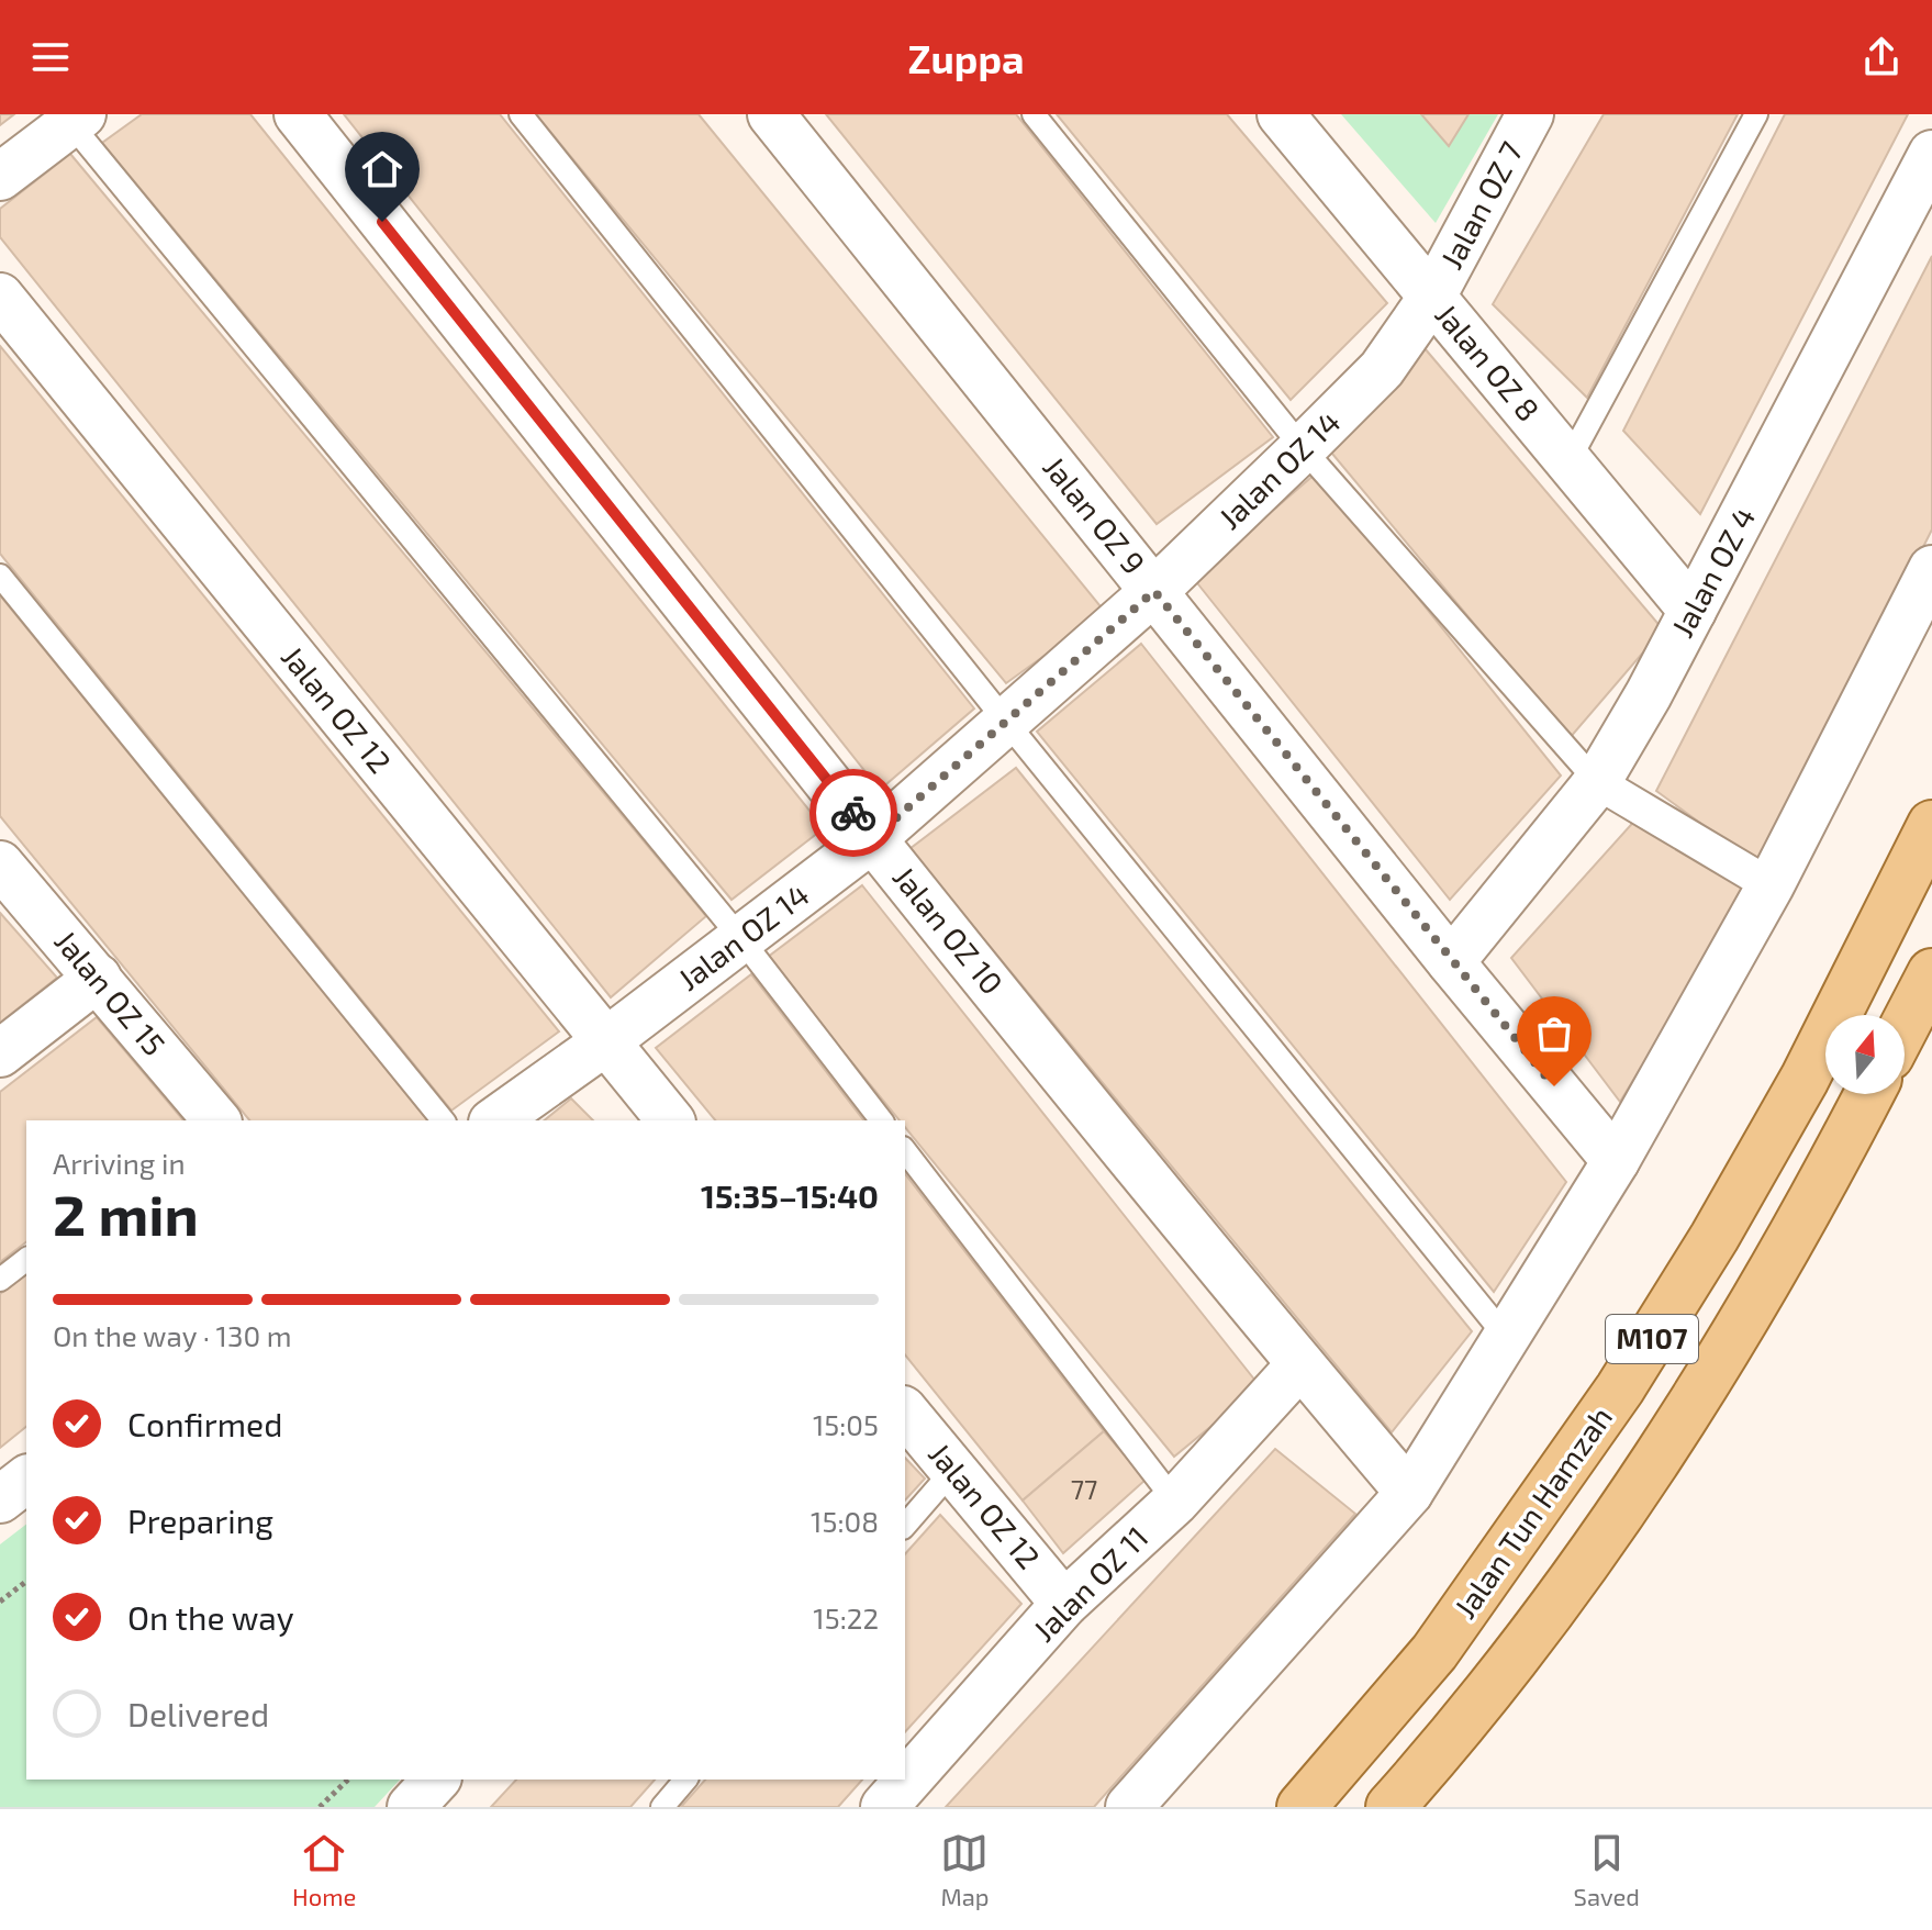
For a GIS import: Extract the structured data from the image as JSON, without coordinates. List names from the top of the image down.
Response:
{
  "streets": {
    "main road": ["M107", "Jalan Tun Hamzah"],
    "street": [
      "Jalan OZ 7",
      "Jalan OZ 8",
      "Jalan OZ 14",
      "Jalan OZ 9",
      "Jalan OZ 4",
      "Jalan OZ 12",
      "Jalan OZ 10",
      "Jalan OZ 15",
      "Jalan OZ 11"
    ]
  },
  "crossings": [
    ["Jalan OZ 7", "Jalan OZ 8"],
    ["Jalan OZ 7", "Jalan OZ 14"],
    ["Jalan OZ 8", "Jalan OZ 14"],
    ["Jalan OZ 8", "Jalan OZ 4"],
    ["Jalan OZ 14", "Jalan OZ 9"],
    ["Jalan OZ 14", "Jalan OZ 12"],
    ["Jalan OZ 14", "Jalan OZ 10"],
    ["Jalan OZ 9", "Jalan OZ 4"],
    ["Jalan OZ 12", "Jalan OZ 11"],
    ["Jalan OZ 10", "Jalan OZ 11"]
  ],
  "house_numbers": ["77"],
  "north": "top",
  "page": {
    "header": "Zuppa",
    "heading": ["2 min", "Arriving in", "15:35–15:40"],
    "bar": "On the way · 130 m",
    "list": [
      ["Confirmed", "15:05"],
      ["Preparing", "15:08"],
      ["On the way", "15:22"],
      "Delivered"
    ],
    "tabs": ["Home", "Map", "Saved"]
  }
}
